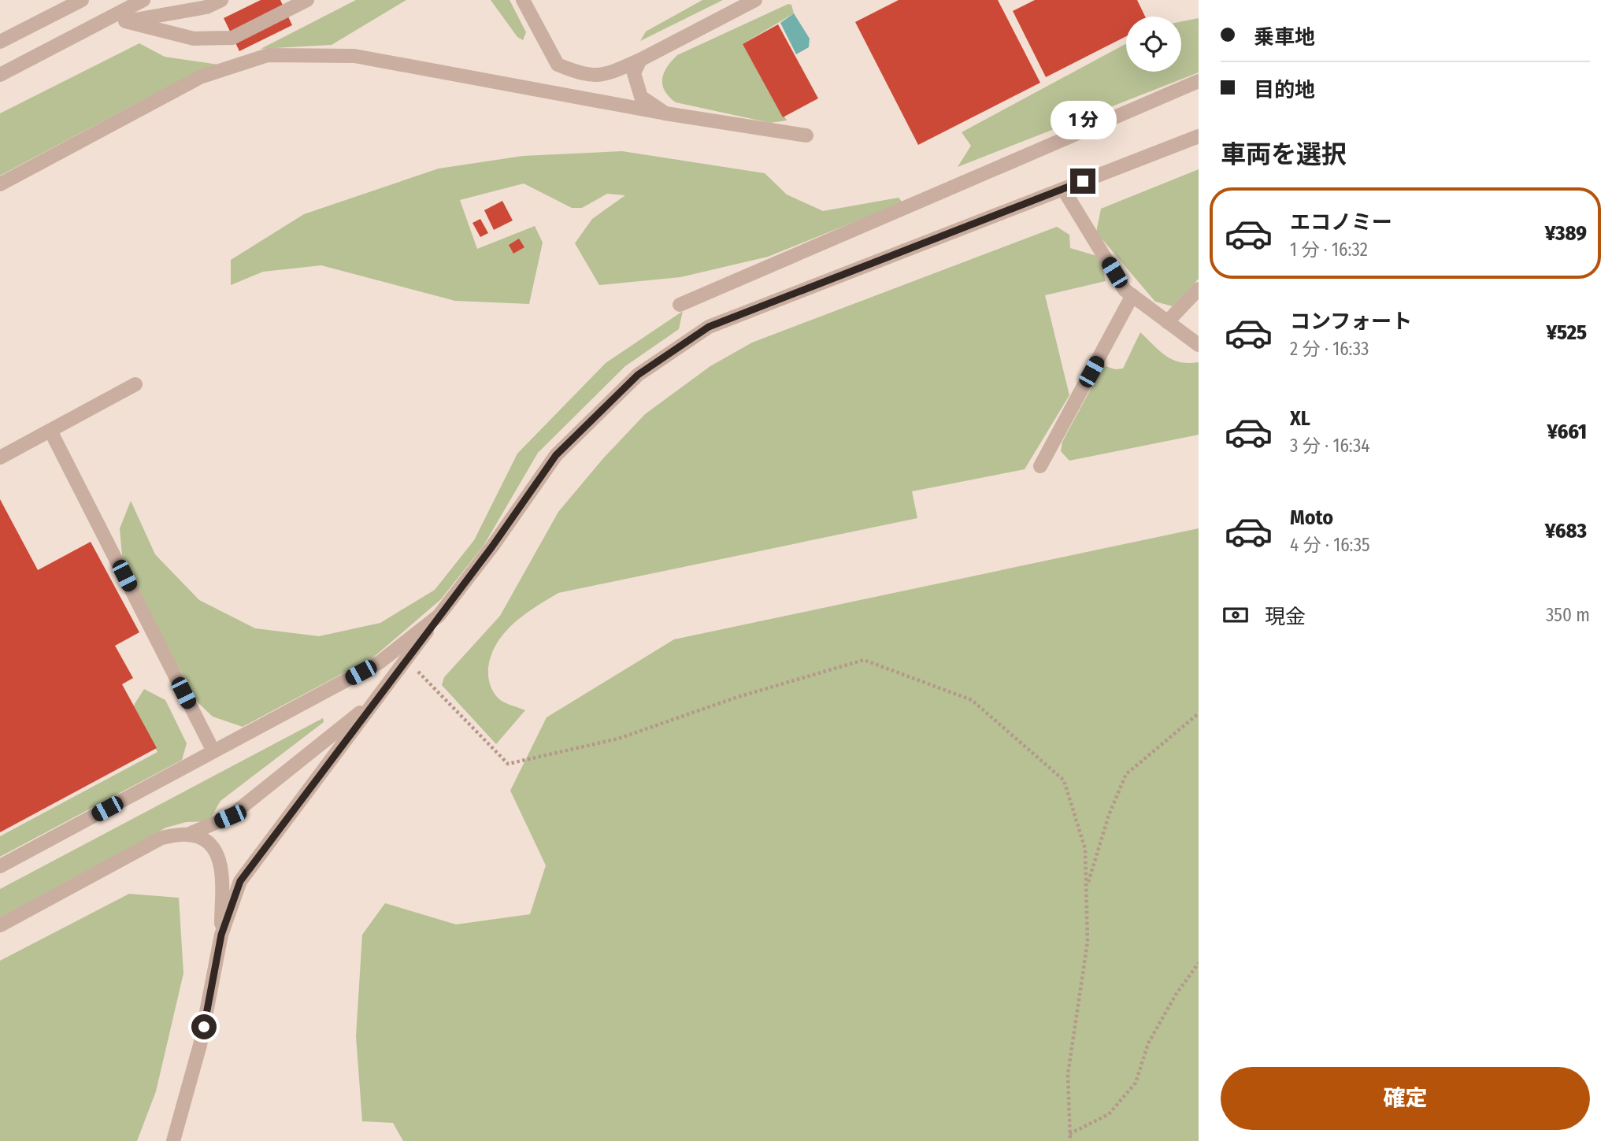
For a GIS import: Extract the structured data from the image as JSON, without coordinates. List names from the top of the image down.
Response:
{
  "page": {
    "banner": ["乗車地", "目的地"],
    "bubble": "1 分",
    "heading": "車両を選択",
    "list": [
      {
        "name": "エコノミー",
        "note": "1 分 · 16:32",
        "value": "¥389"
      },
      {
        "name": "コンフォート",
        "note": "2 分 · 16:33",
        "value": "¥525"
      },
      {
        "name": "XL",
        "note": "3 分 · 16:34",
        "value": "¥661"
      },
      {
        "name": "Moto",
        "note": "4 分 · 16:35",
        "value": "¥683"
      }
    ],
    "pay": ["現金", "350 m"],
    "buttons": "確定"
  }
}
